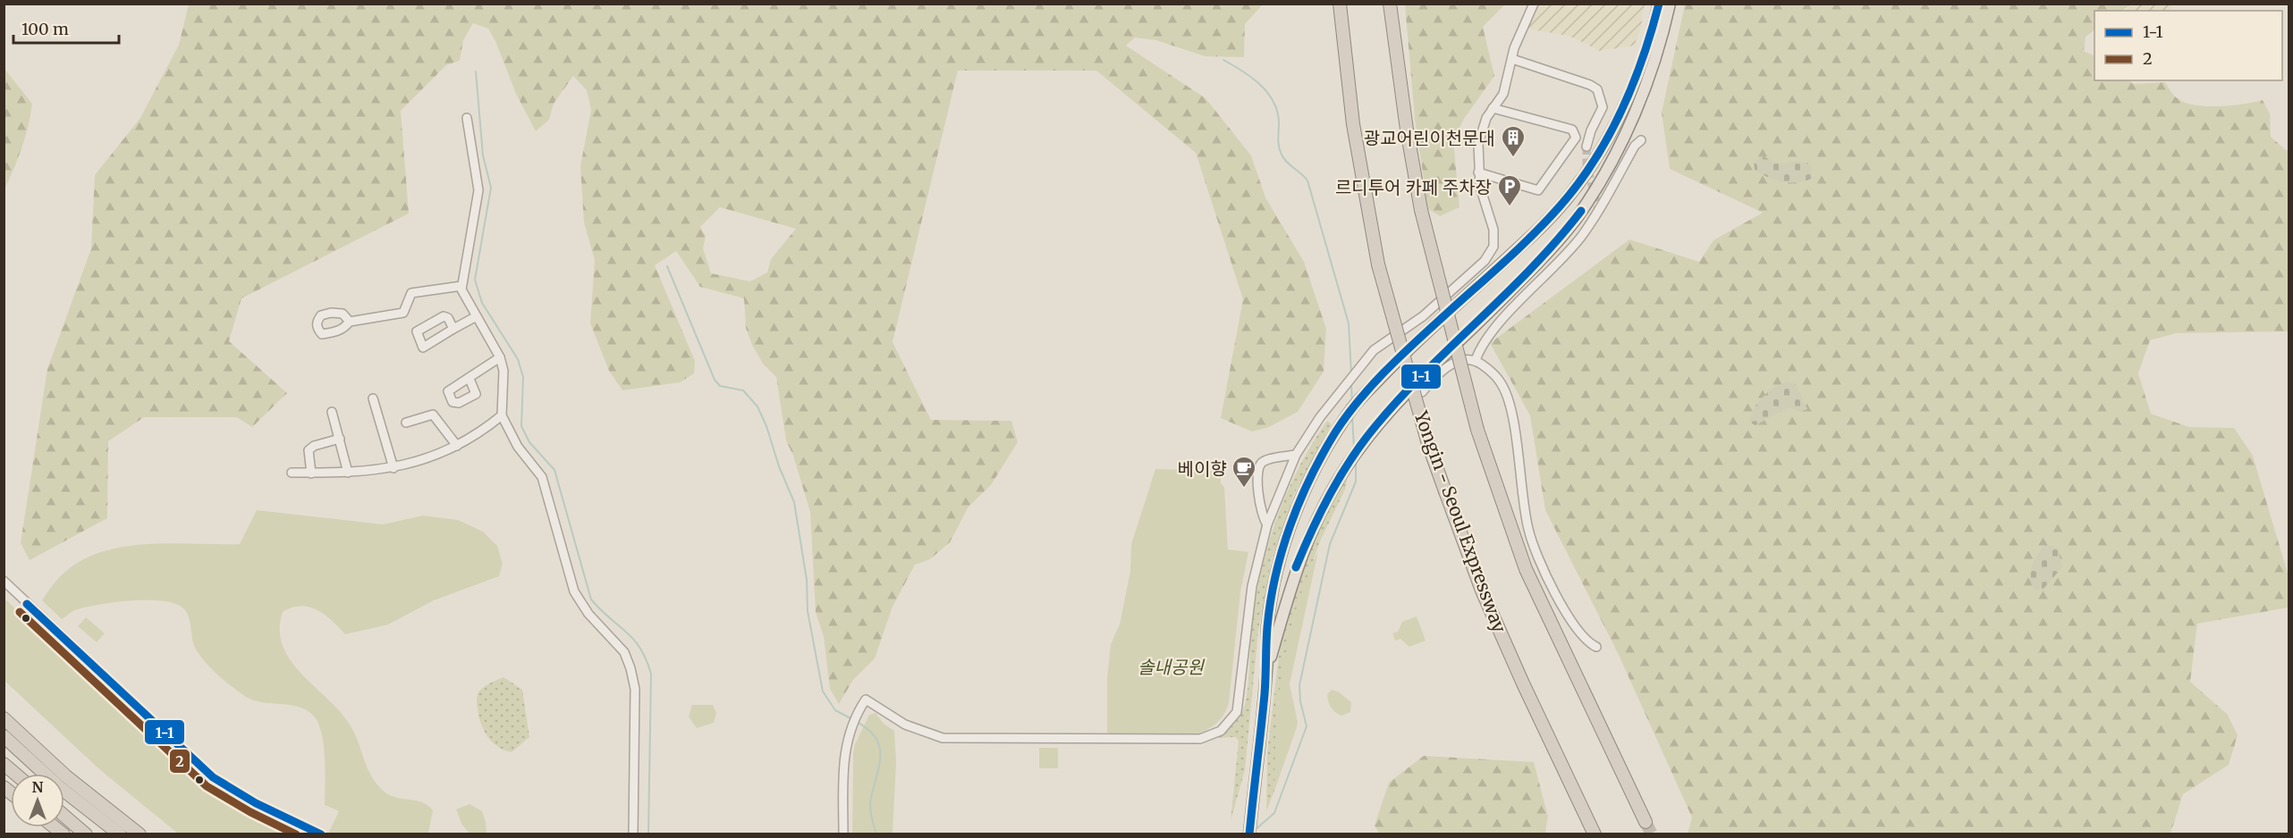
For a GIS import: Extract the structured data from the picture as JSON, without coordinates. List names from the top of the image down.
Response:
{
  "streets": {
    "highway": ["Yongin - Seoul Expressway"]
  },
  "parks": ["솔내공원"],
  "places": {
    "building": ["광교어린이천문대"],
    "parking": ["르디투어 카페 주차장"],
    "cafe": ["베이향"]
  },
  "lines": ["transit line 1-1", "transit line 2"],
  "legend": ["1-1", "2"],
  "scale_bar": "100 m",
  "north": "top"
}
